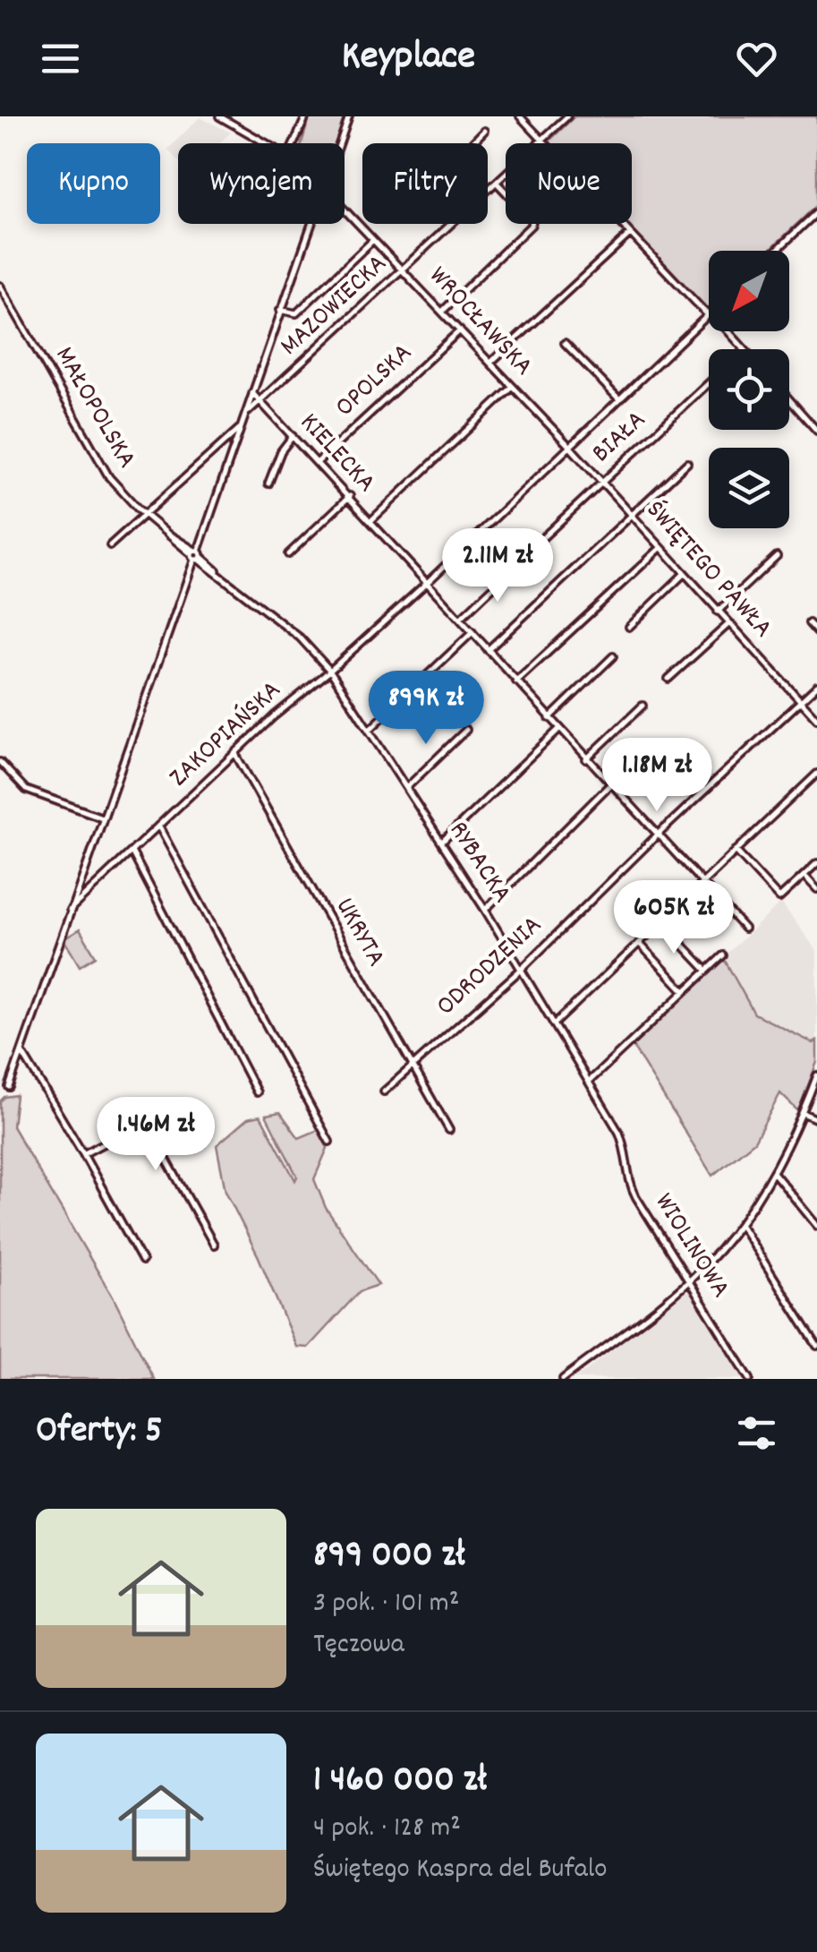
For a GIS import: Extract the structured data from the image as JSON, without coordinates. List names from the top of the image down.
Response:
{
  "streets": {
    "street": [
      "MAZOWIECKA",
      "WROCŁAWSKA",
      "OPOLSKA",
      "MAŁOPOLSKA",
      "BIAŁA",
      "KIELECKA",
      "ŚWIĘTEGO PAWŁA",
      "ZAKOPIAŃSKA",
      "RYBACKA",
      "UKRYTA",
      "ODRODZENIA",
      "WIOLINOWA"
    ]
  },
  "crossings": [
    ["MAZOWIECKA", "WROCŁAWSKA"],
    ["MAZOWIECKA", "KIELECKA"],
    ["WROCŁAWSKA", "OPOLSKA"],
    ["WROCŁAWSKA", "ŚWIĘTEGO PAWŁA"],
    ["WROCŁAWSKA", "ZAKOPIAŃSKA"],
    ["OPOLSKA", "KIELECKA"],
    ["MAŁOPOLSKA", "ZAKOPIAŃSKA"],
    ["MAŁOPOLSKA", "RYBACKA"],
    ["BIAŁA", "ŚWIĘTEGO PAWŁA"],
    ["KIELECKA", "ZAKOPIAŃSKA"],
    ["KIELECKA", "ODRODZENIA"],
    ["ŚWIĘTEGO PAWŁA", "ZAKOPIAŃSKA"],
    ["ŚWIĘTEGO PAWŁA", "ODRODZENIA"],
    ["ZAKOPIAŃSKA", "RYBACKA"],
    ["ZAKOPIAŃSKA", "UKRYTA"],
    ["RYBACKA", "ODRODZENIA"],
    ["RYBACKA", "WIOLINOWA"],
    ["UKRYTA", "ODRODZENIA"]
  ],
  "north": "bottom left",
  "page": {
    "header": "Keyplace",
    "chip": [
      "Kupno",
      "Wynajem",
      "Filtry",
      "Nowe"
    ],
    "price": [
      "2.11M zł",
      "899K zł",
      "1.18M zł",
      "605K zł",
      "1.46M zł"
    ],
    "heading": "Oferty: 5",
    "list": [
      {
        "name": "899 000 zł",
        "note": "3 pok. · 101 m² · Tęczowa"
      },
      {
        "name": "1 460 000 zł",
        "note": "4 pok. · 128 m² · Świętego Kaspra del Bufalo"
      }
    ]
  }
}
